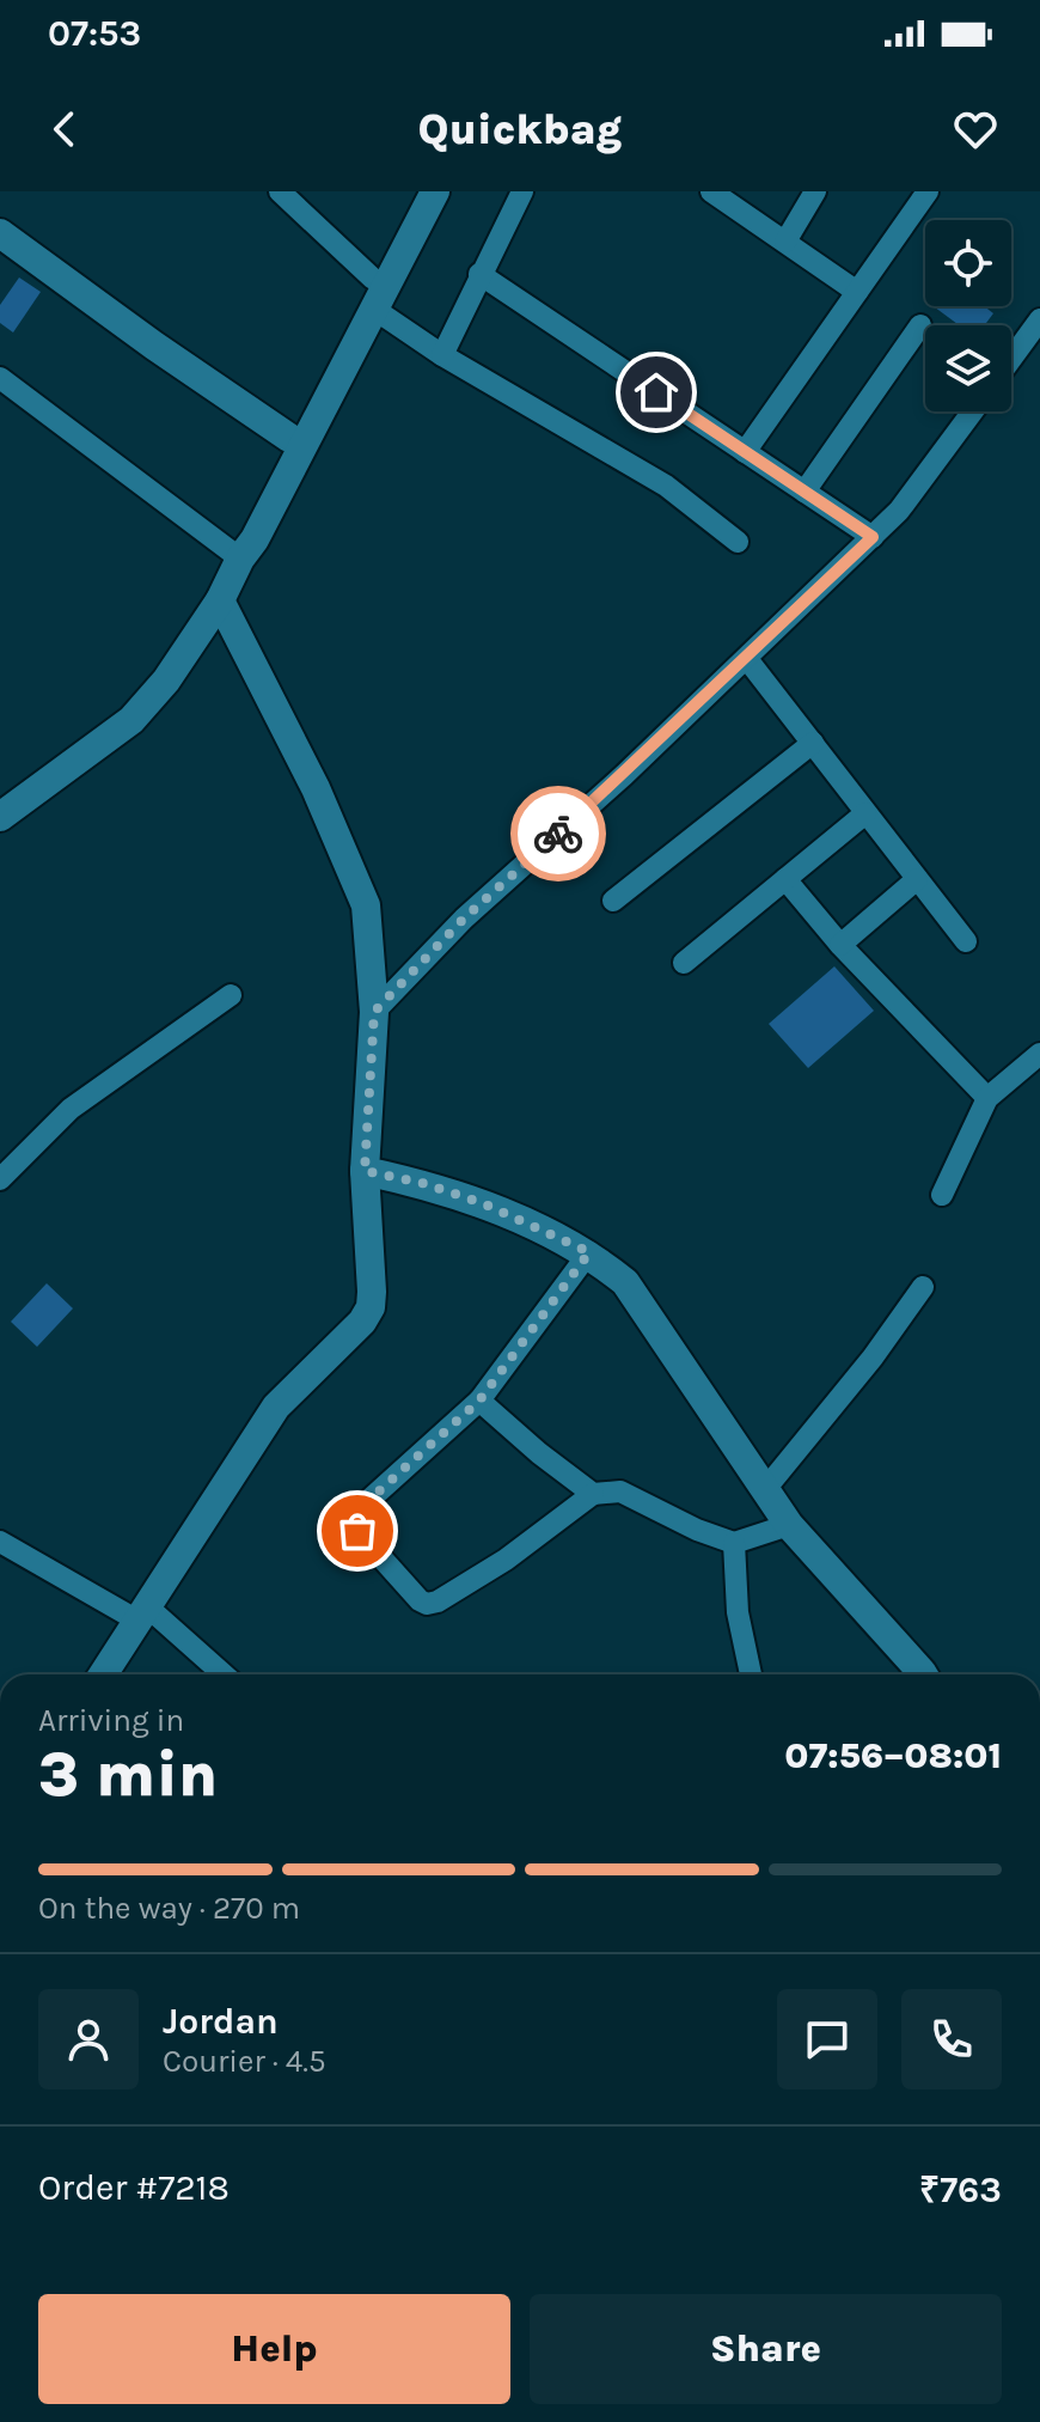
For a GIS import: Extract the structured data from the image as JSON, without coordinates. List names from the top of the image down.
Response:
{
  "page": {
    "status": "07:53",
    "header": "Quickbag",
    "heading": ["3 min", "Arriving in", "07:56–08:01"],
    "panel": [
      "Jordan",
      "Courier · 4.5",
      "Order #7218",
      "₹763"
    ],
    "bar": "On the way · 270 m",
    "buttons": ["Help", "Share"]
  }
}
